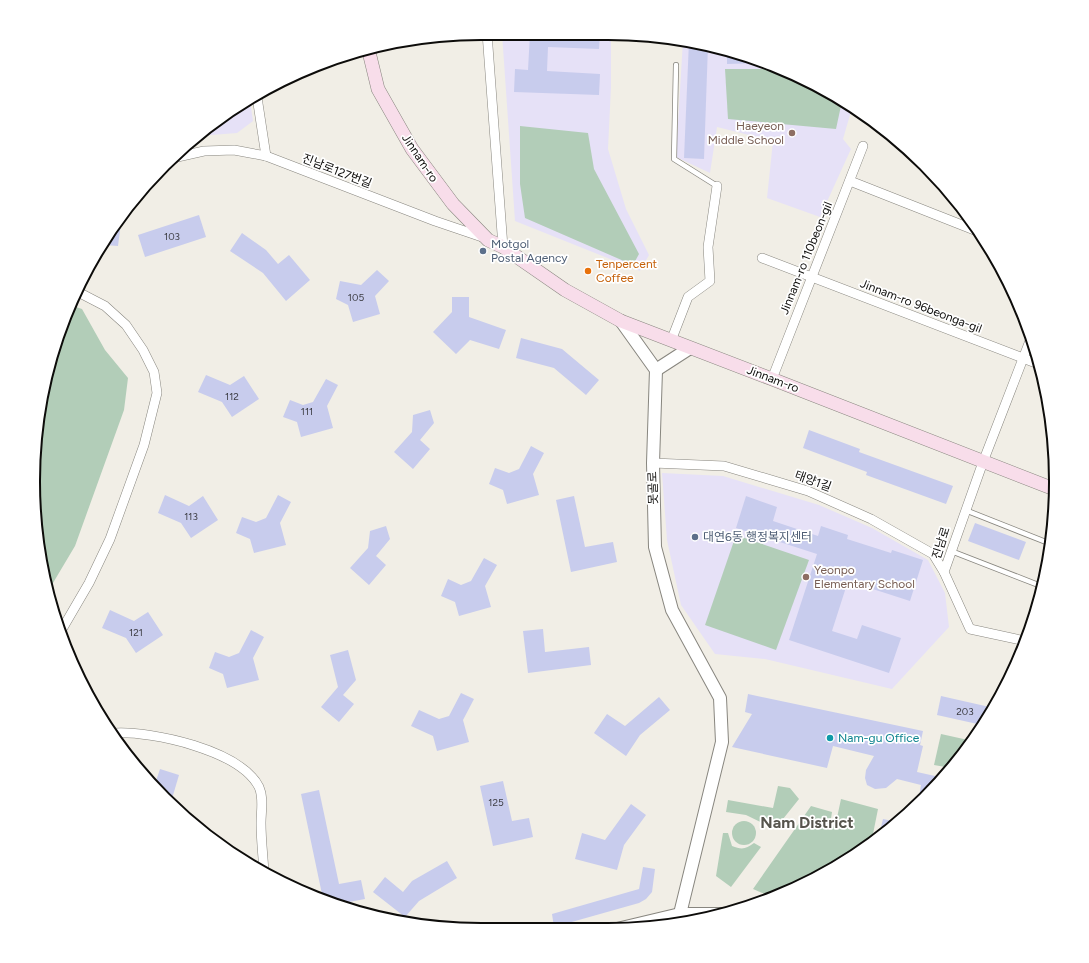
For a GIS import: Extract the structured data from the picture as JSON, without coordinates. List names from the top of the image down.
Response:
{
  "streets": {
    "main road": ["Jinnam-ro"],
    "street": [
      "진남로127번길",
      "Jinnam-ro 110beon-gil",
      "Jinnam-ro 96beonga-gil",
      "태양1길",
      "못골로",
      "진남로"
    ]
  },
  "crossings": [
    ["Jinnam-ro", "진남로127번길"],
    ["Jinnam-ro", "Jinnam-ro 110beon-gil"],
    ["Jinnam-ro", "진남로"],
    ["Jinnam-ro 110beon-gil", "Jinnam-ro 96beonga-gil"],
    ["Jinnam-ro 96beonga-gil", "진남로"],
    ["태양1길", "못골로"],
    ["태양1길", "진남로"]
  ],
  "districts": ["Nam District"],
  "places": [
    "Haeyeon Middle School",
    "Motgol Postal Agency",
    "Tenpercent Coffee",
    "대연6동 행정복지센터",
    "Yeonpo Elementary School",
    "Nam-gu Office"
  ],
  "house_numbers": [
    "103",
    "105",
    "112",
    "111",
    "113",
    "121",
    "203",
    "125"
  ]
}
